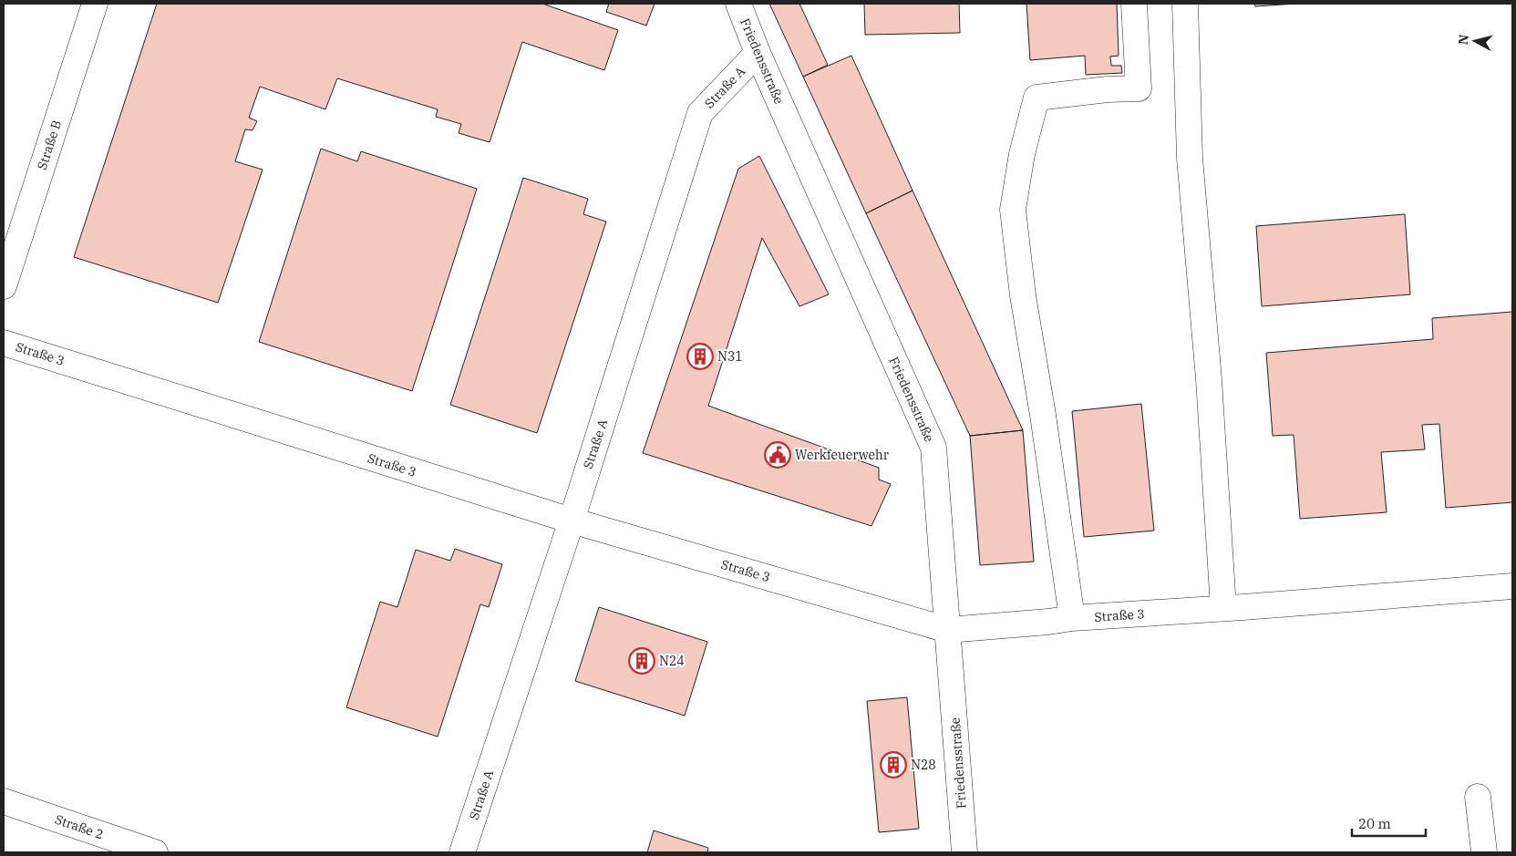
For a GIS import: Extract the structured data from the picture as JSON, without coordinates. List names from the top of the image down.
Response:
{
  "streets": {
    "lane": [
      "Friedensstraße",
      "Straße A",
      "Straße B",
      "Straße 3",
      "Straße 2"
    ]
  },
  "crossings": [
    ["Friedensstraße", "Straße A"],
    ["Friedensstraße", "Straße 3"],
    ["Straße A", "Straße 3"]
  ],
  "places": {
    "building": ["N31", "N24", "N28"],
    "public building": ["Werkfeuerwehr"]
  },
  "scale_bar": "20 m",
  "north": "left"
}
